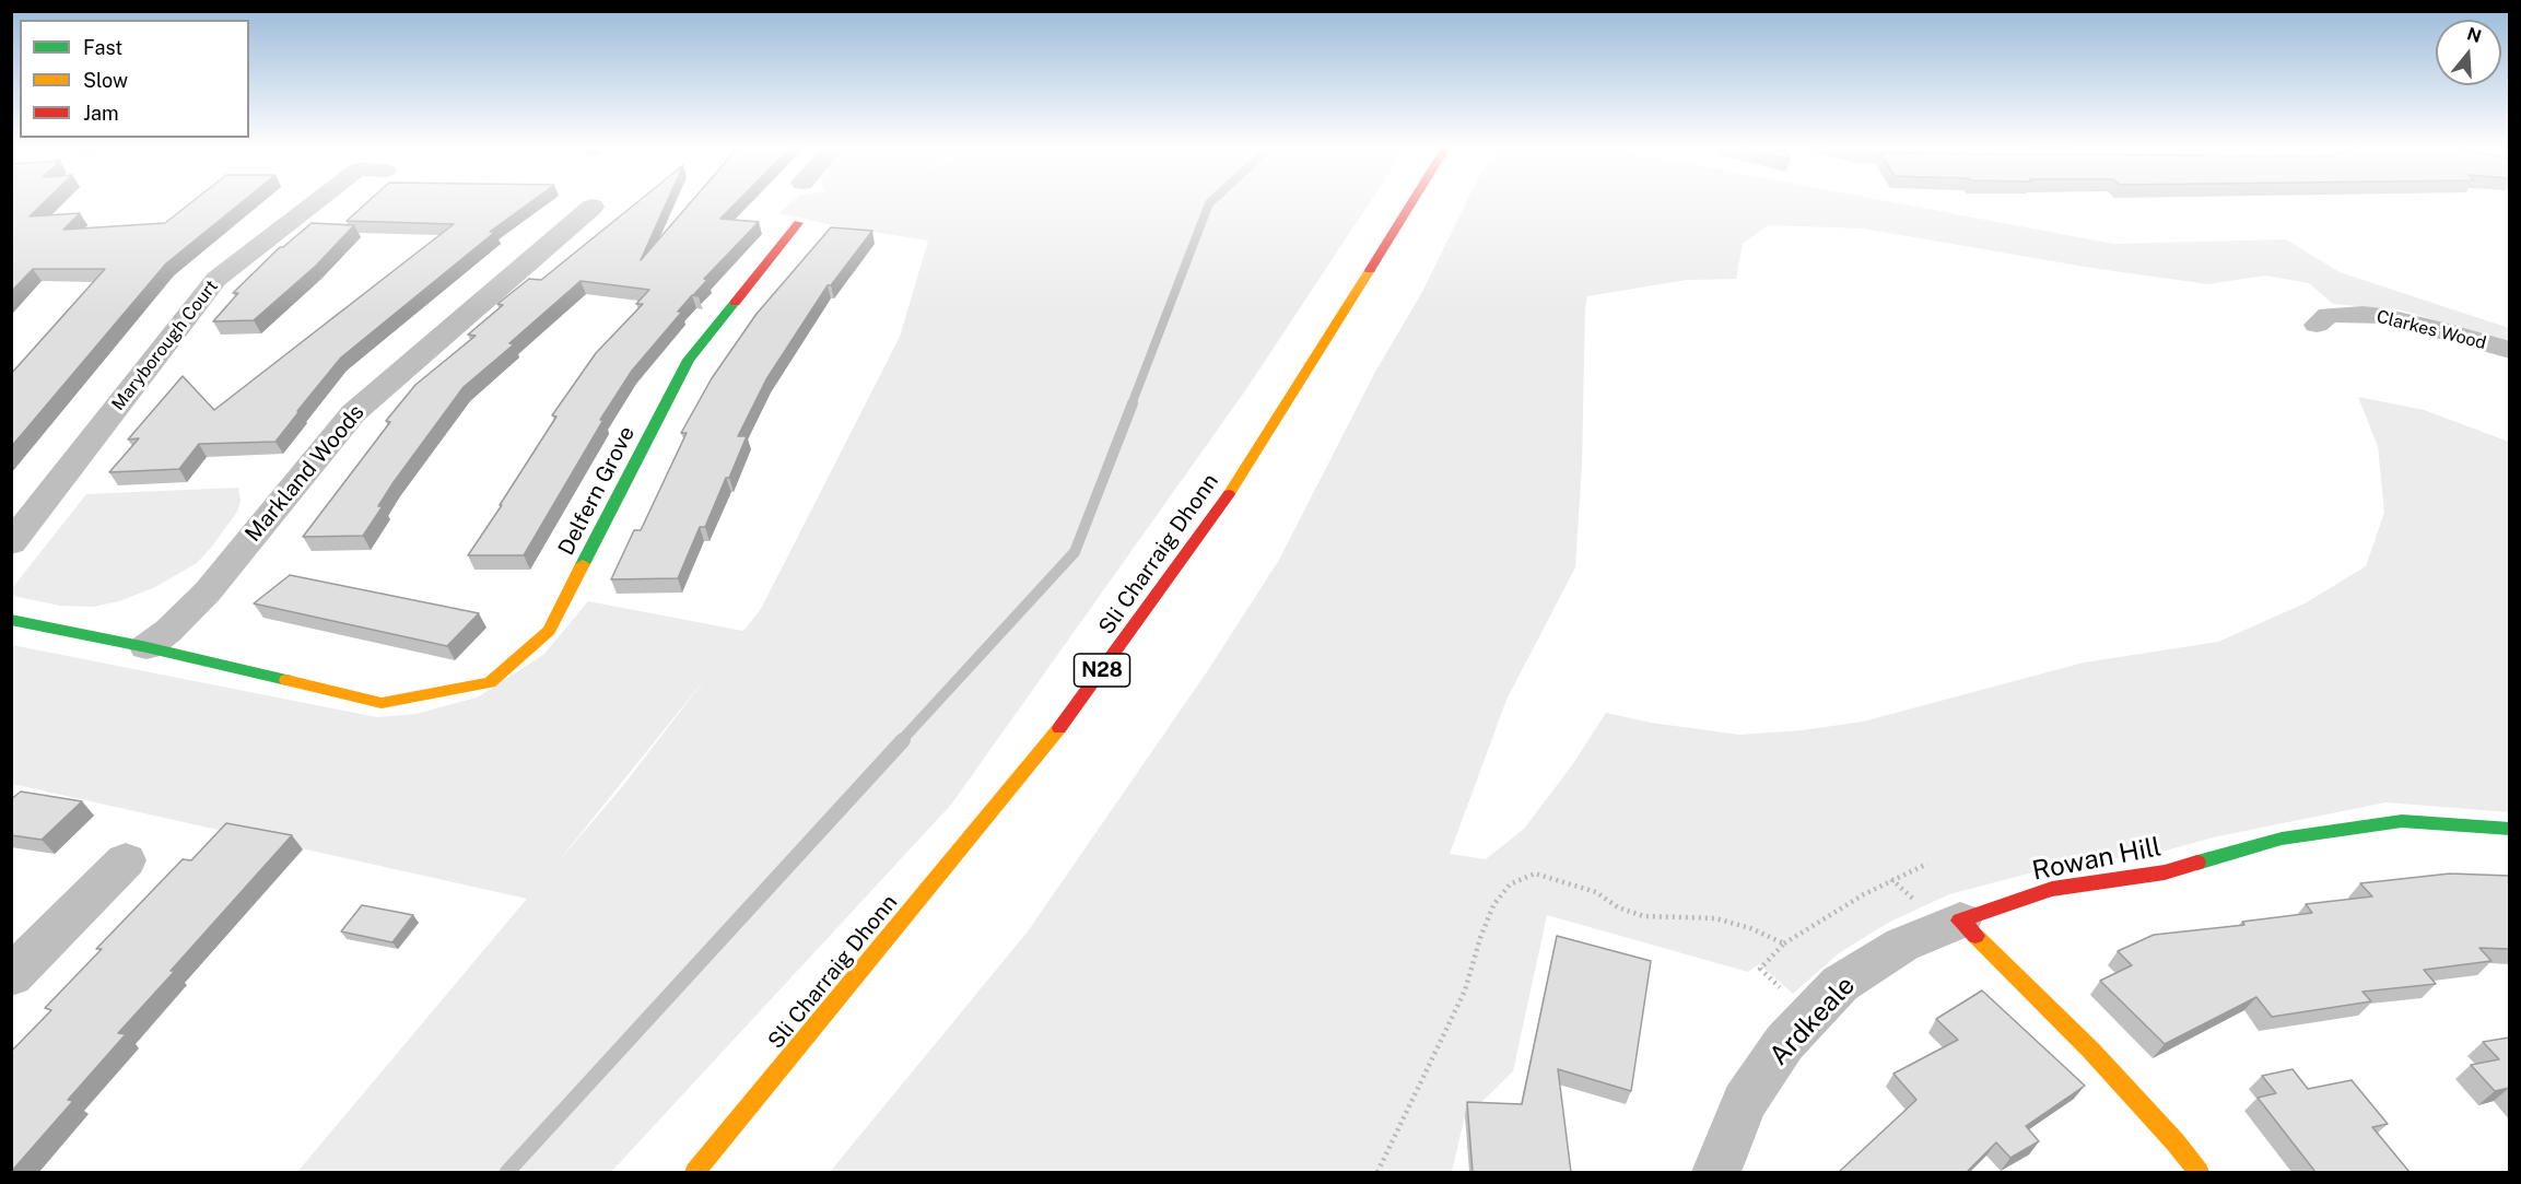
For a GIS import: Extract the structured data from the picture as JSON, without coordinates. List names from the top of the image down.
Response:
{
  "streets": {
    "main road": [
      "Delfern Grove",
      "Sli Charraig Dhonn",
      "N28",
      "Rowan Hill"
    ],
    "street": [
      "Clarkes Wood",
      "Maryborough Court",
      "Markland Woods",
      "Ardkeale"
    ]
  },
  "crossings": [
    ["Markland Woods", "Delfern Grove"],
    ["Rowan Hill", "Ardkeale"]
  ],
  "legend": ["Fast", "Slow", "Jam"],
  "north": "top"
}
